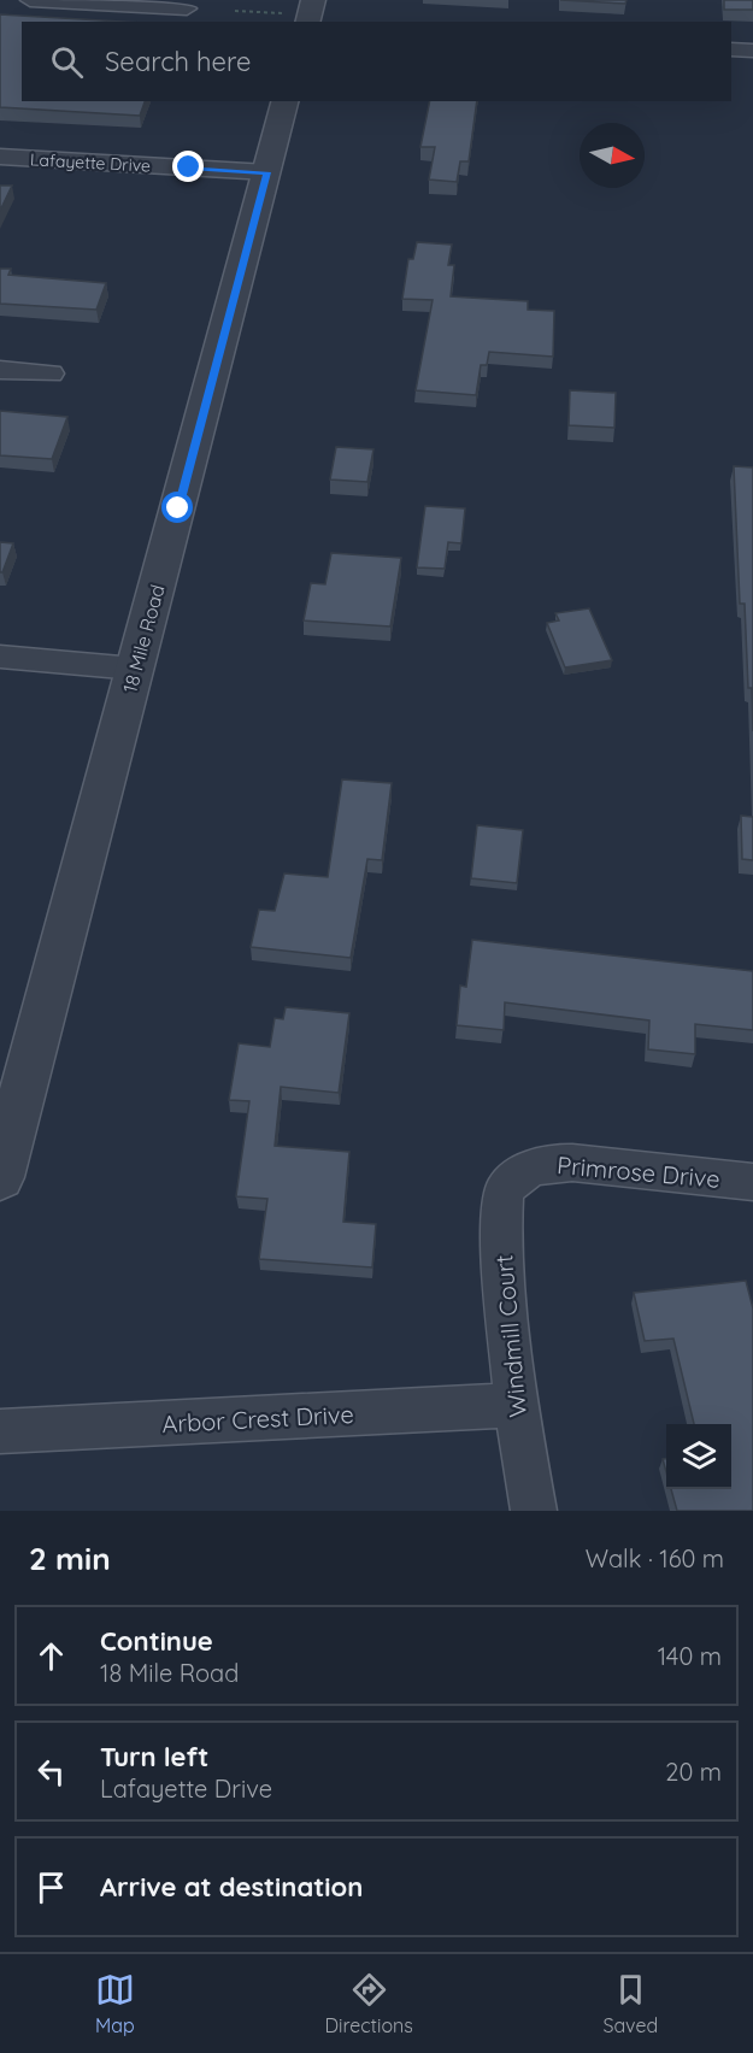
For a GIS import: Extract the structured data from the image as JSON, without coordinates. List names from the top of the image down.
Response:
{
  "streets": {
    "street": [
      "Lafayette Drive",
      "18 Mile Road",
      "Primrose Drive",
      "Windmill Court",
      "Arbor Crest Drive"
    ]
  },
  "crossings": [
    ["Lafayette Drive", "18 Mile Road"],
    ["Primrose Drive", "Windmill Court"],
    ["Windmill Court", "Arbor Crest Drive"]
  ],
  "north": "right",
  "page": {
    "search": "Search here",
    "heading": ["2 min", "Walk · 160 m"],
    "list": [
      ["Continue", "18 Mile Road", "140 m"],
      ["Turn left", "Lafayette Drive", "20 m"],
      "Arrive at destination"
    ],
    "nav": ["Map", "Directions", "Saved"]
  }
}
